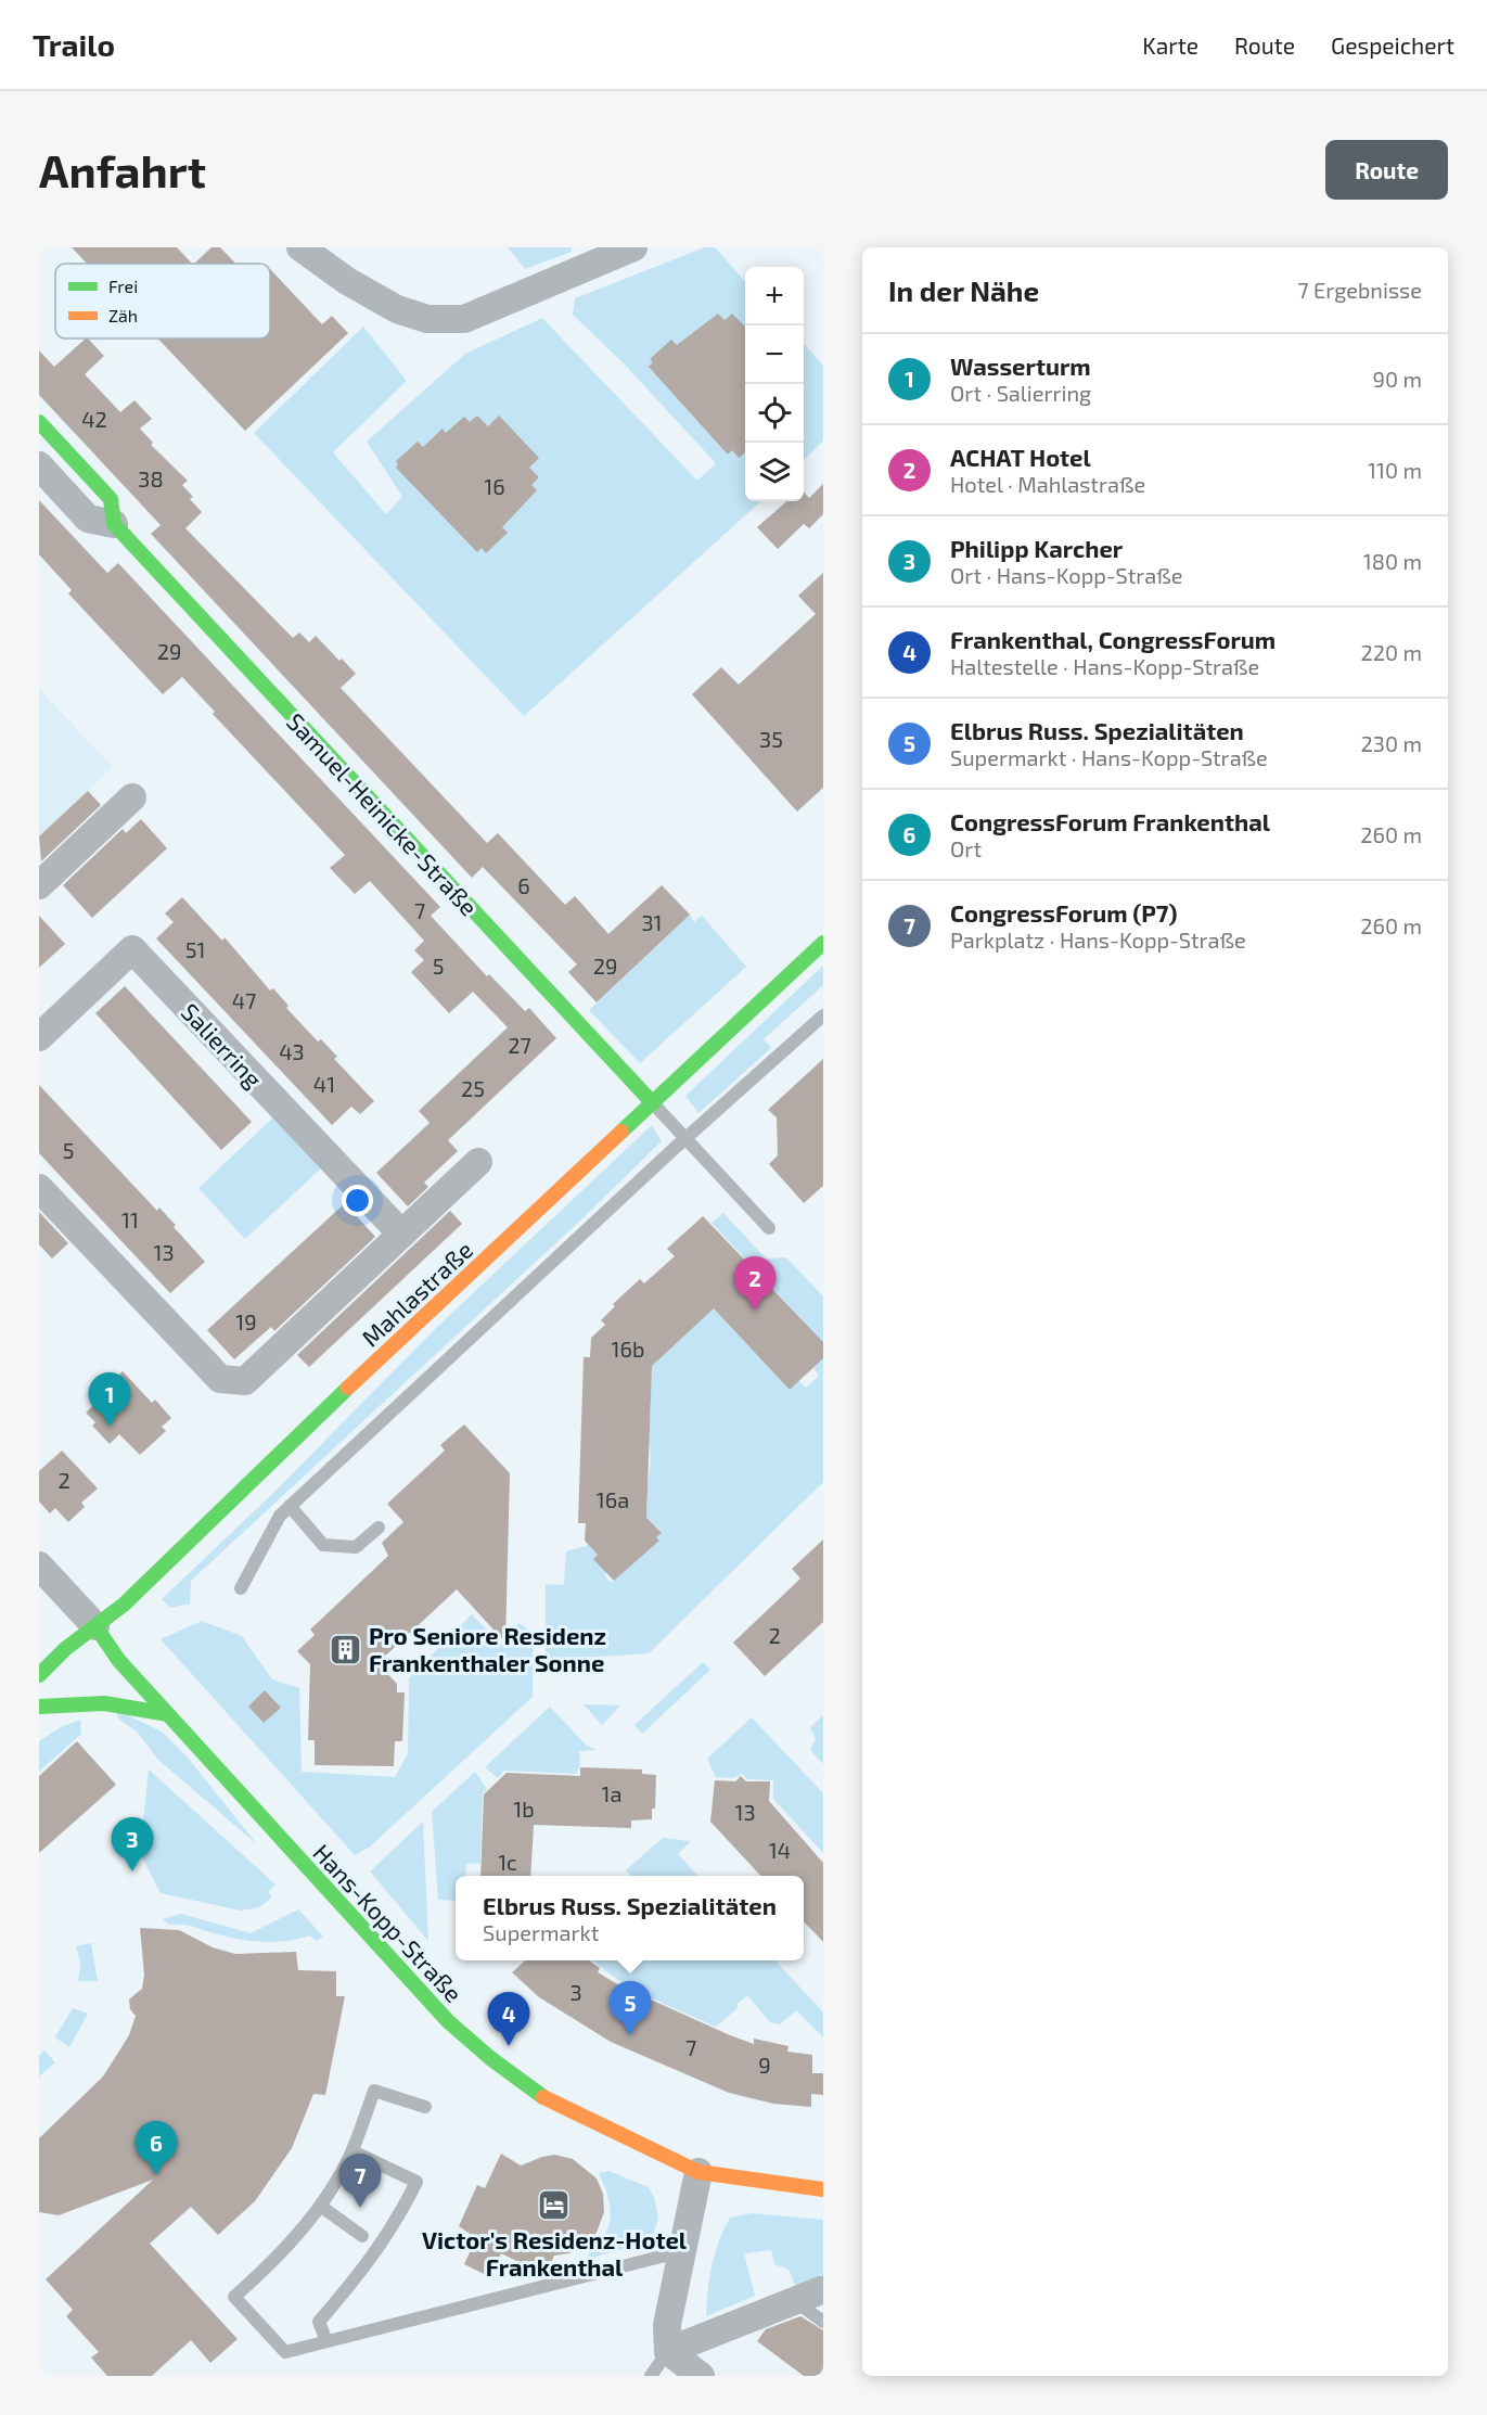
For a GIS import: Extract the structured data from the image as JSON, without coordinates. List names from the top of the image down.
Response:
{
  "streets": {
    "street": [
      "Samuel-Heinicke-Straße",
      "Salierring",
      "Mahlastraße",
      "Hans-Kopp-Straße"
    ]
  },
  "crossings": [
    ["Samuel-Heinicke-Straße", "Mahlastraße"],
    ["Mahlastraße", "Hans-Kopp-Straße"]
  ],
  "places": {
    "building": ["Pro Seniore Residenz Frankenthaler Sonne"],
    "hotel": ["Victor's Residenz-Hotel Frankenthal"]
  },
  "house_numbers": [
    "42",
    "38",
    "16",
    "29",
    "35",
    "6",
    "7",
    "31",
    "51",
    "5",
    "29",
    "47",
    "27",
    "43",
    "41",
    "25",
    "5",
    "11",
    "13",
    "19",
    "16b",
    "2",
    "16a",
    "2",
    "1a",
    "1b",
    "13",
    "14",
    "1c",
    "3",
    "7",
    "9"
  ],
  "legend": ["Frei", "Zäh"],
  "page": {
    "header": "Trailo",
    "nav": ["Karte", "Route", "Gespeichert"],
    "buttons": "Route",
    "title": "Anfahrt",
    "heading": ["In der Nähe", "7 Ergebnisse"],
    "map_buttons": ["+", "−"],
    "list": [
      {
        "mark": "1",
        "name": "Wasserturm",
        "note": "Ort · Salierring",
        "value": "90 m"
      },
      {
        "mark": "2",
        "name": "ACHAT Hotel",
        "note": "Hotel · Mahlastraße",
        "value": "110 m"
      },
      {
        "mark": "3",
        "name": "Philipp Karcher",
        "note": "Ort · Hans-Kopp-Straße",
        "value": "180 m"
      },
      {
        "mark": "4",
        "name": "Frankenthal, CongressForum",
        "note": "Haltestelle · Hans-Kopp-Straße",
        "value": "220 m"
      },
      {
        "mark": "5",
        "name": "Elbrus Russ. Spezialitäten",
        "note": "Supermarkt · Hans-Kopp-Straße",
        "value": "230 m"
      },
      {
        "mark": "6",
        "name": "CongressForum Frankenthal",
        "note": "Ort",
        "value": "260 m"
      },
      {
        "mark": "7",
        "name": "CongressForum (P7)",
        "note": "Parkplatz · Hans-Kopp-Straße",
        "value": "260 m"
      }
    ],
    "pins": [
      "2",
      "1",
      "3",
      "5",
      "4",
      "6",
      "7"
    ],
    "popup": ["Elbrus Russ. Spezialitäten", "Supermarkt"]
  }
}
